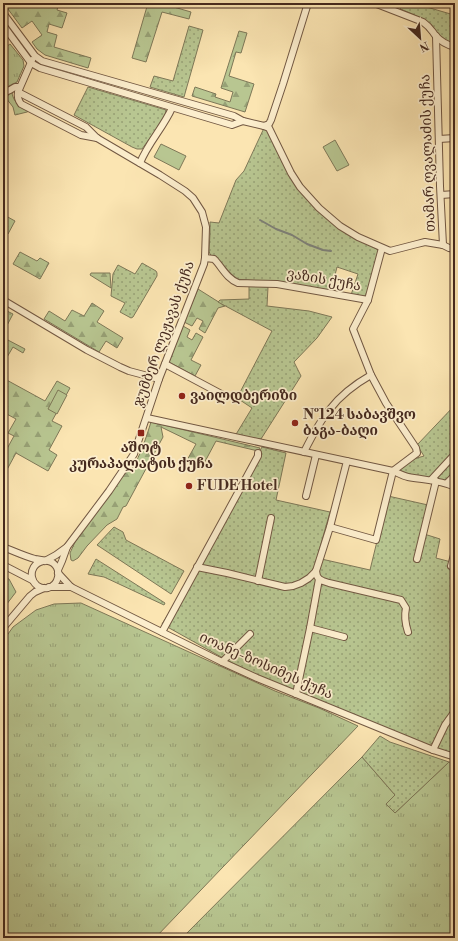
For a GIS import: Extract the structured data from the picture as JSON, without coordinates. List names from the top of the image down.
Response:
{
  "streets": {
    "street": [
      "თამარ ღვალაძის ქუჩა",
      "ვაზის ქუჩა",
      "ჯუმბერ ლეჟავას ქუჩა",
      "იოანე-ზოსიმეს ქუჩა"
    ]
  },
  "crossings": [
    ["ვაზის ქუჩა", "ჯუმბერ ლეჟავას ქუჩა"],
    ["ჯუმბერ ლეჟავას ქუჩა", "იოანე-ზოსიმეს ქუჩა"]
  ],
  "places": {
    "other": ["ვაილდბერიზი", "№124 საბავშვო ბაგა-ბაღი", "FUDE Hotel"],
    "transit": ["აშოტ კურაპალატის ქუჩა"]
  },
  "north": "bottom right"
}
